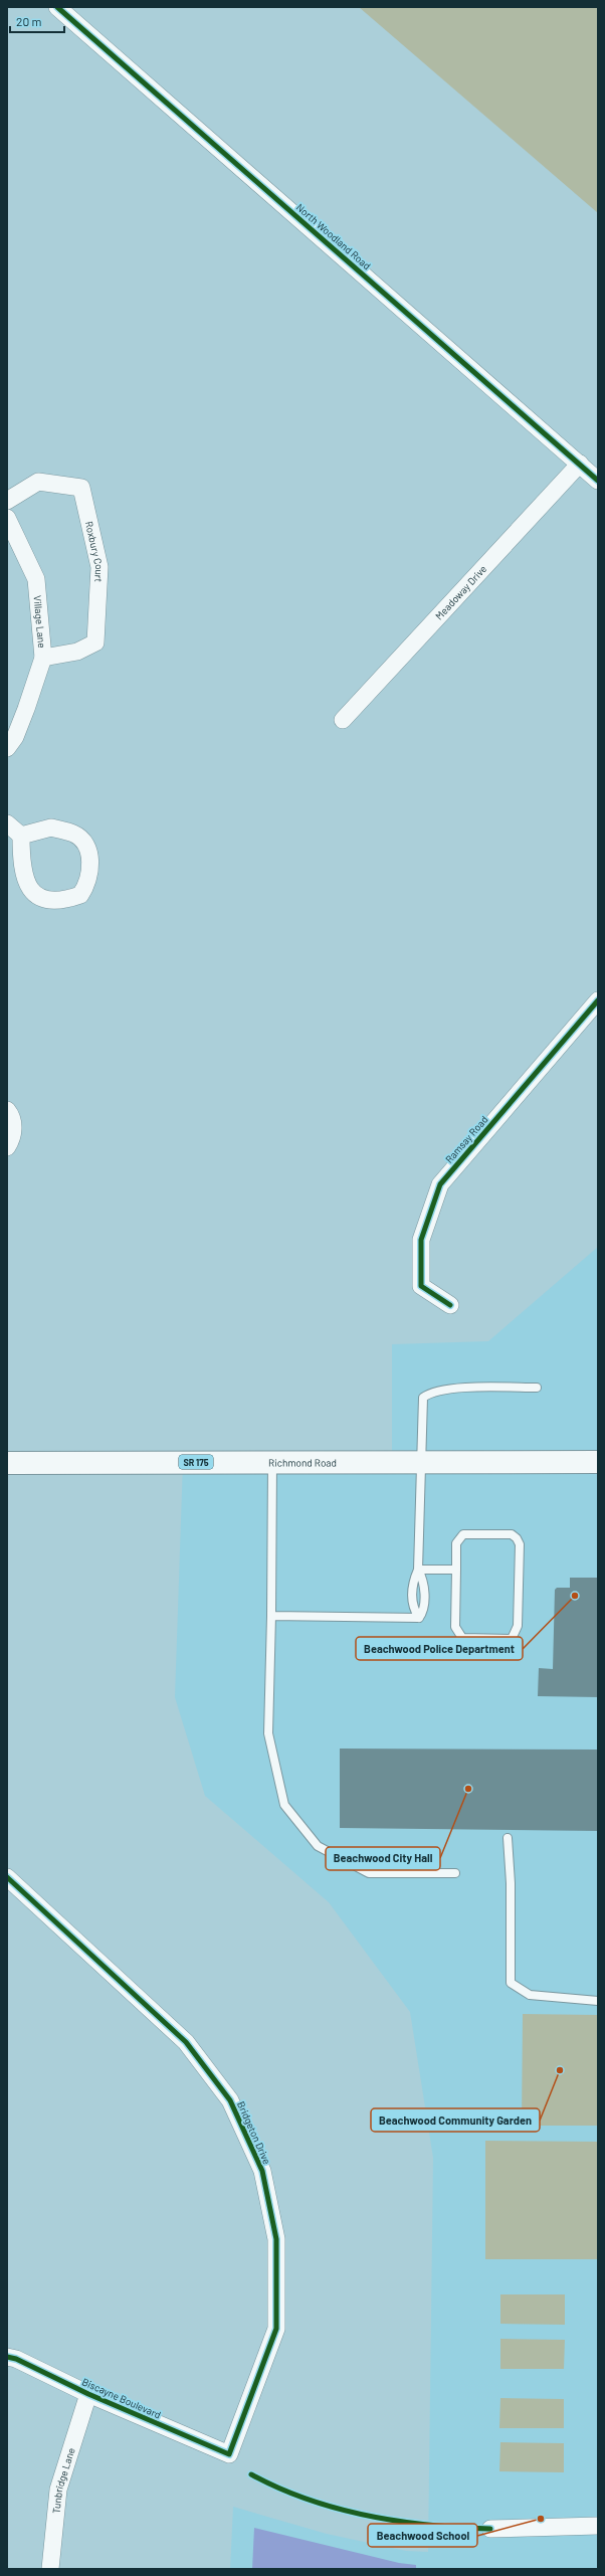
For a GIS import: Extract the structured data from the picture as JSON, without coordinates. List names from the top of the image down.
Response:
{
  "streets": {
    "main road": ["SR 175", "Richmond Road"],
    "street": [
      "North Woodland Road",
      "Roxbury Court",
      "Meadoway Drive",
      "Village Lane",
      "Ramsay Road",
      "Bridgeton Drive",
      "Biscayne Boulevard",
      "Tunbridge Lane"
    ]
  },
  "crossings": [
    ["North Woodland Road", "Meadoway Drive"],
    ["Roxbury Court", "Village Lane"],
    ["Bridgeton Drive", "Biscayne Boulevard"],
    ["Biscayne Boulevard", "Tunbridge Lane"]
  ],
  "places": [
    "Beachwood Police Department",
    "Beachwood City Hall",
    "Beachwood Community Garden",
    "Beachwood School"
  ],
  "scale_bar": "20 m"
}
